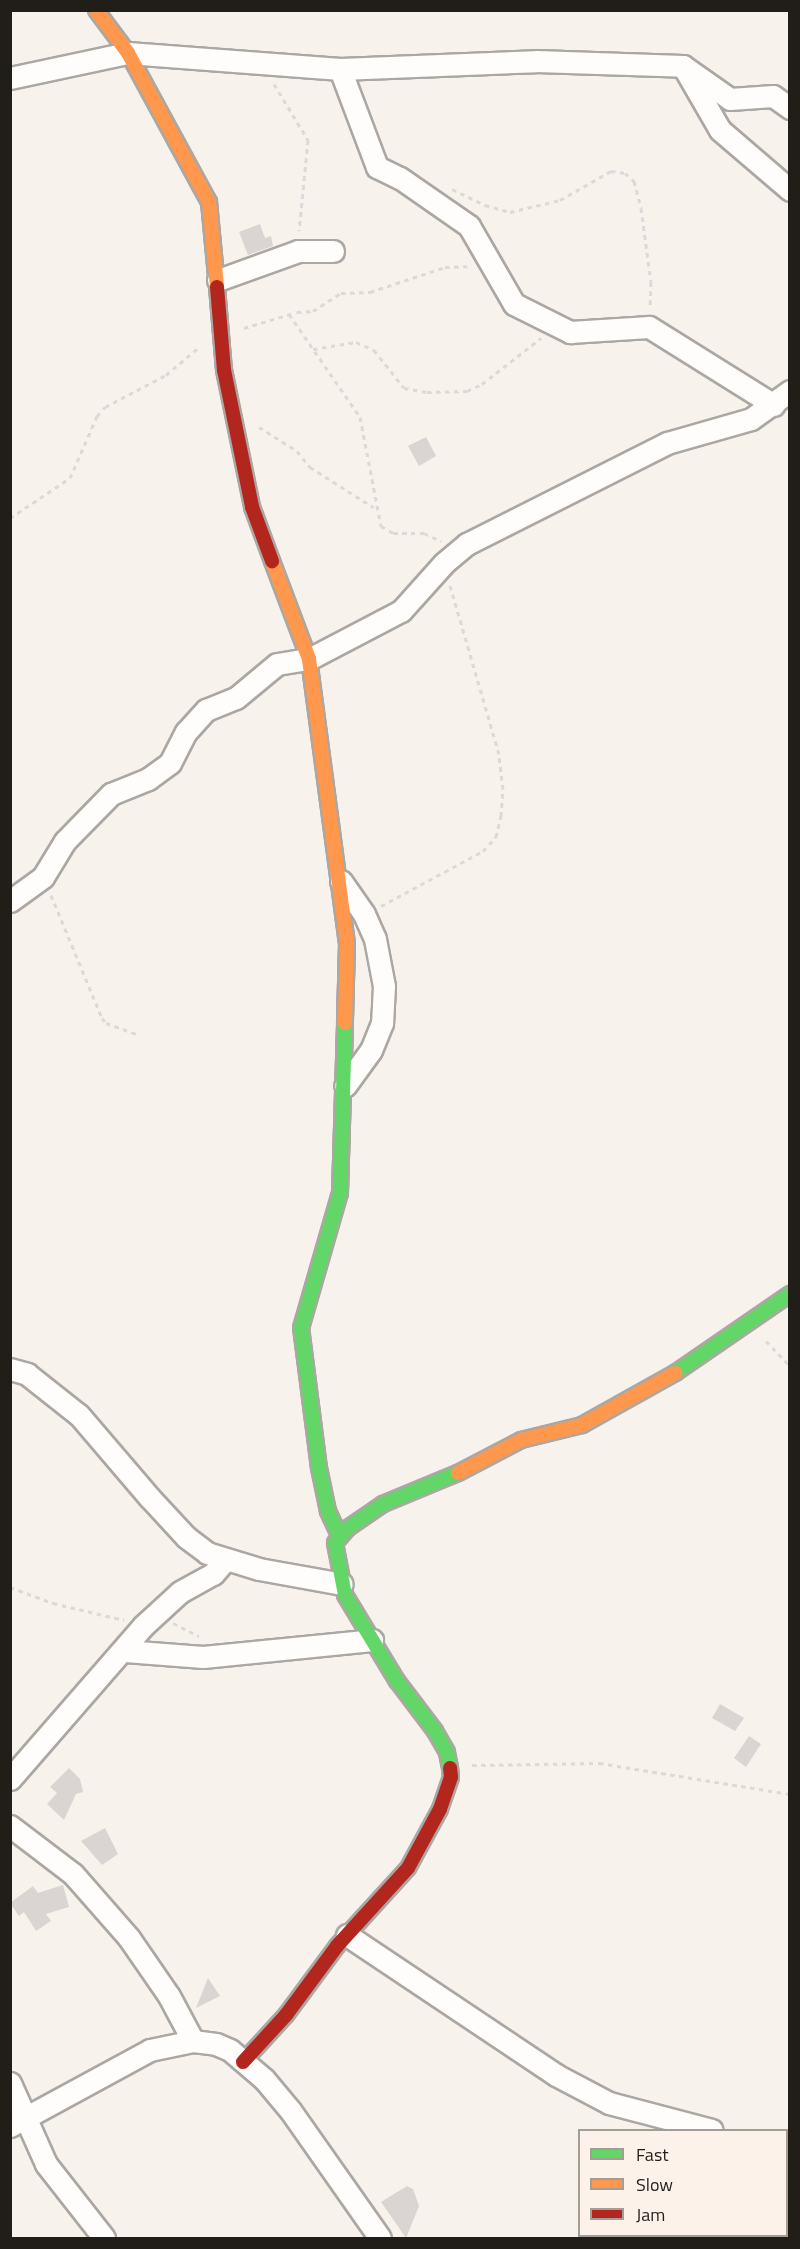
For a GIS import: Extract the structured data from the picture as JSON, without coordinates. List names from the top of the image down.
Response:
{
  "legend": ["Fast", "Slow", "Jam"]
}
